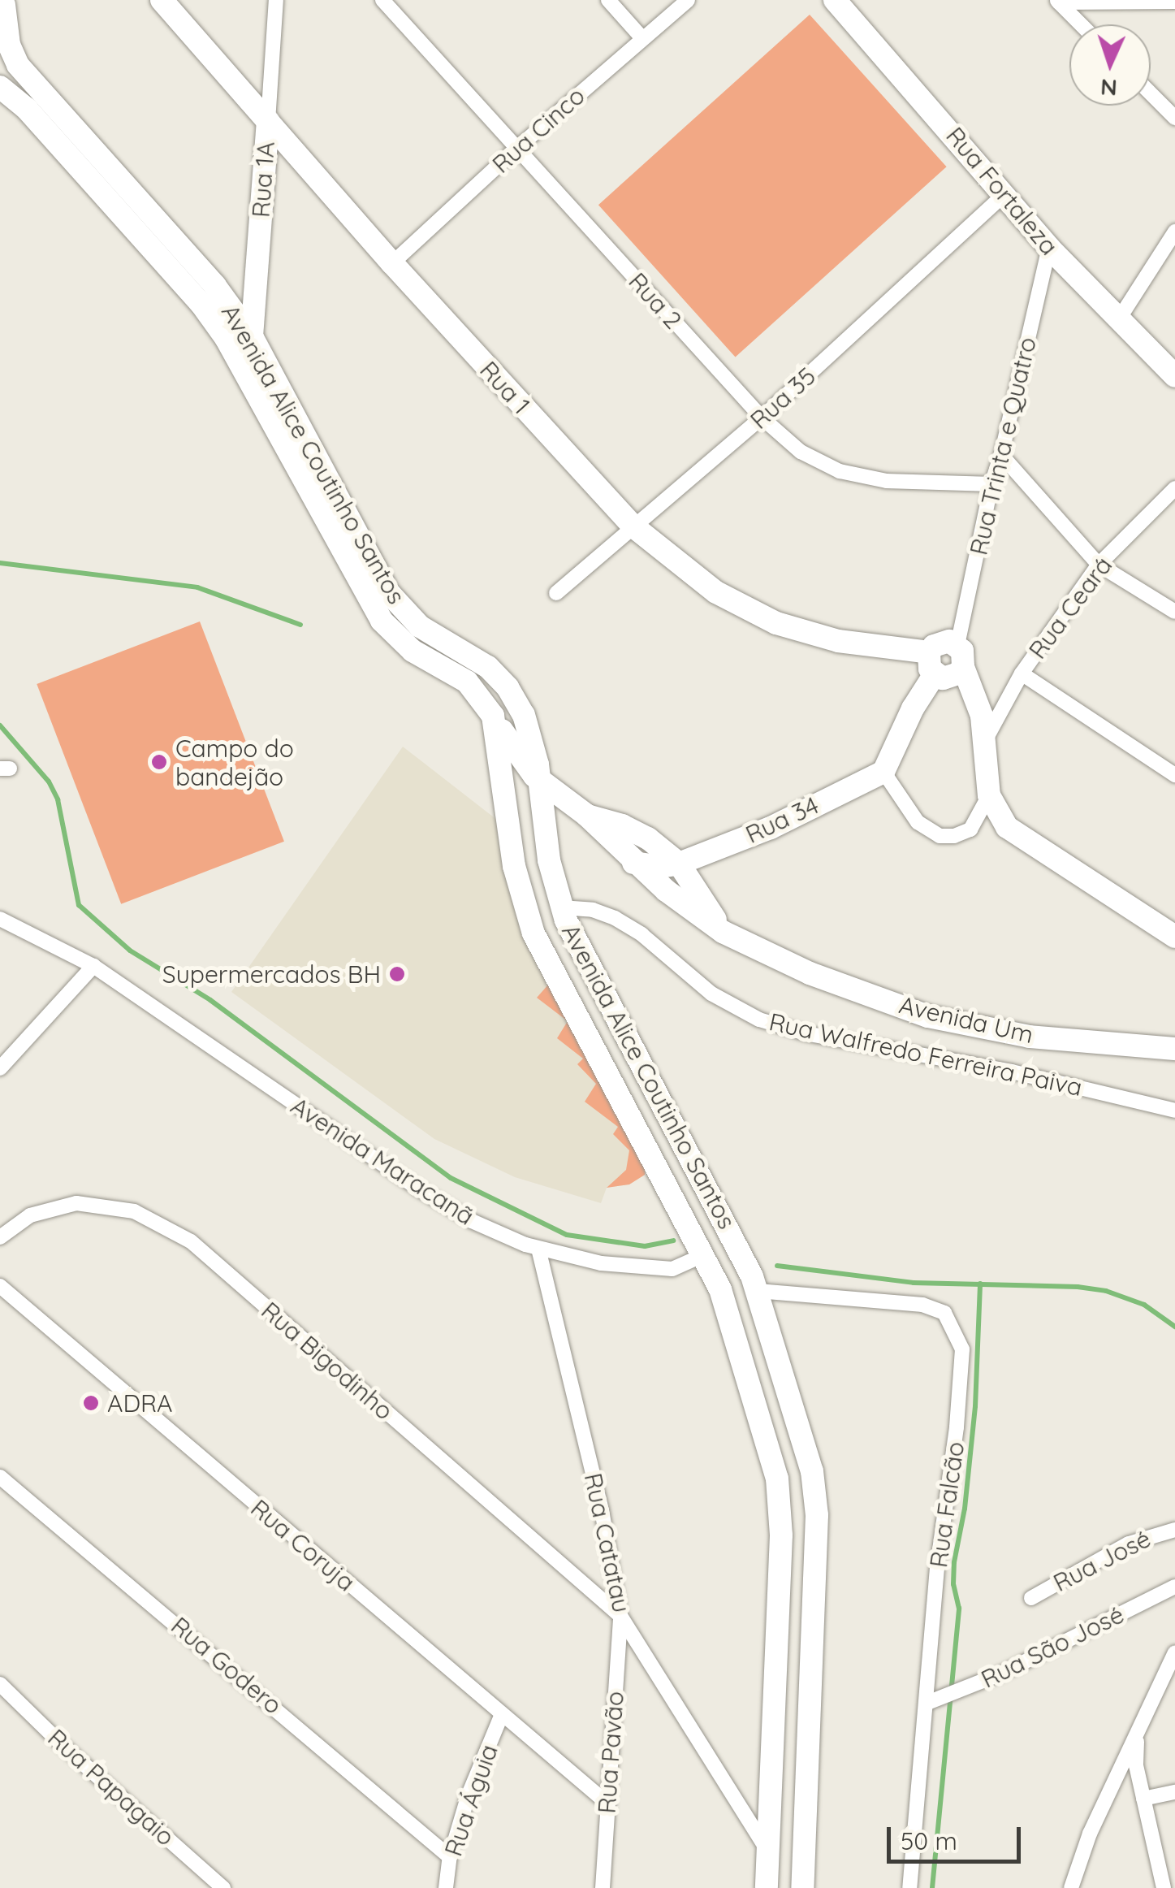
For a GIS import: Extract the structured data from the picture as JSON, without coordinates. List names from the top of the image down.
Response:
{
  "streets": {
    "main road": [
      "Rua 1A",
      "Rua Fortaleza",
      "Rua 1",
      "Avenida Alice Coutinho Santos",
      "Rua 34",
      "Avenida Um"
    ],
    "street": [
      "Rua Cinco",
      "Rua 2",
      "Rua 35",
      "Rua Trinta e Quatro",
      "Rua Ceará",
      "Rua Walfredo Ferreira Paiva",
      "Avenida Maracanã",
      "Rua Bigodinho",
      "Rua Falcão",
      "Rua Catatau",
      "Rua Coruja",
      "Rua José",
      "Rua São José",
      "Rua Godero",
      "Rua Pavão",
      "Rua Papagaio",
      "Rua Águia"
    ]
  },
  "crossings": [
    ["Rua Cinco", "Rua 2"],
    ["Rua Cinco", "Rua 1"],
    ["Rua 1A", "Rua 1"],
    ["Rua 1A", "Avenida Alice Coutinho Santos"],
    ["Rua Fortaleza", "Rua 35"],
    ["Rua Fortaleza", "Rua Trinta e Quatro"],
    ["Rua 2", "Rua 35"],
    ["Rua 2", "Rua Trinta e Quatro"],
    ["Rua 1", "Rua 35"],
    ["Rua 1", "Rua Trinta e Quatro"],
    ["Avenida Alice Coutinho Santos", "Avenida Um"],
    ["Avenida Alice Coutinho Santos", "Rua Walfredo Ferreira Paiva"],
    ["Avenida Alice Coutinho Santos", "Avenida Maracanã"],
    ["Avenida Alice Coutinho Santos", "Rua Falcão"],
    ["Avenida Alice Coutinho Santos", "Rua Catatau"],
    ["Rua 34", "Avenida Um"],
    ["Avenida Maracanã", "Rua Catatau"],
    ["Rua Bigodinho", "Rua Catatau"],
    ["Rua Bigodinho", "Rua Pavão"],
    ["Rua Falcão", "Rua São José"],
    ["Rua Catatau", "Rua Pavão"],
    ["Rua Coruja", "Rua Pavão"],
    ["Rua Coruja", "Rua Águia"],
    ["Rua Godero", "Rua Águia"]
  ],
  "places": ["Campo do bandejão", "Supermercados BH", "ADRA"],
  "scale_bar": "50 m",
  "north": "bottom"
}
